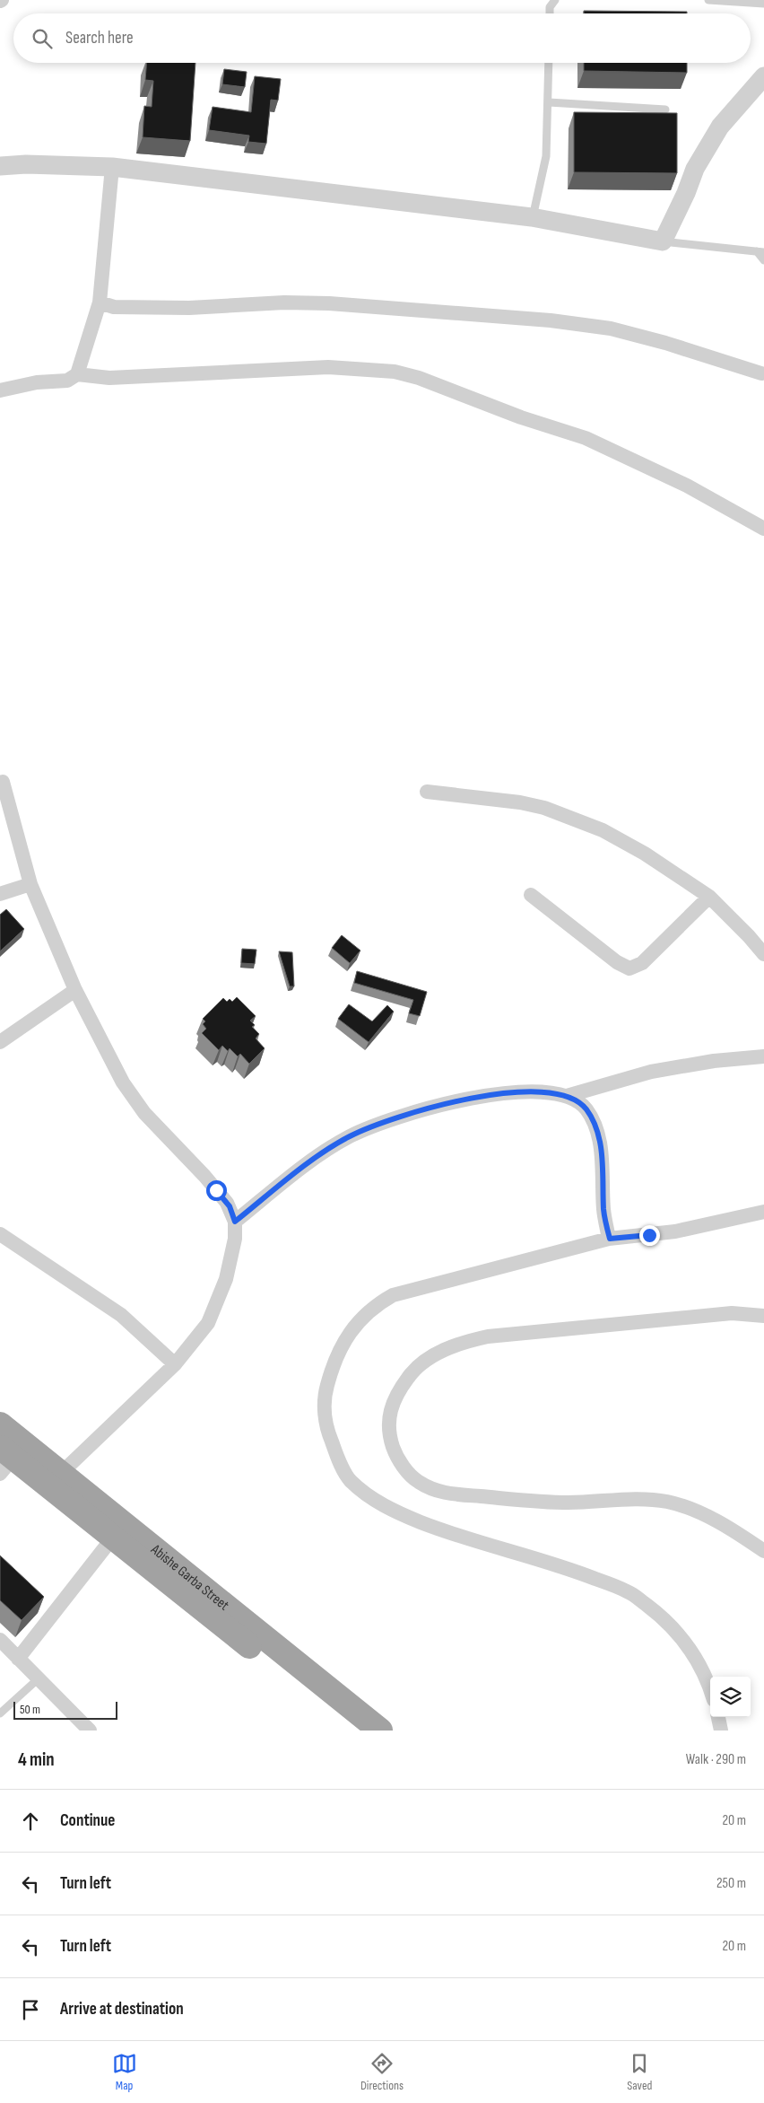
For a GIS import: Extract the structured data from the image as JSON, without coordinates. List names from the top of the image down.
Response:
{
  "streets": {
    "highway": ["Abishe Garba Street"]
  },
  "scale_bar": "50 m",
  "page": {
    "search": "Search here",
    "scale": "50 m",
    "heading": ["4 min", "Walk · 290 m"],
    "list": [
      ["Continue", "20 m"],
      ["Turn left", "250 m"],
      ["Turn left", "20 m"],
      "Arrive at destination"
    ],
    "nav": ["Map", "Directions", "Saved"]
  }
}
